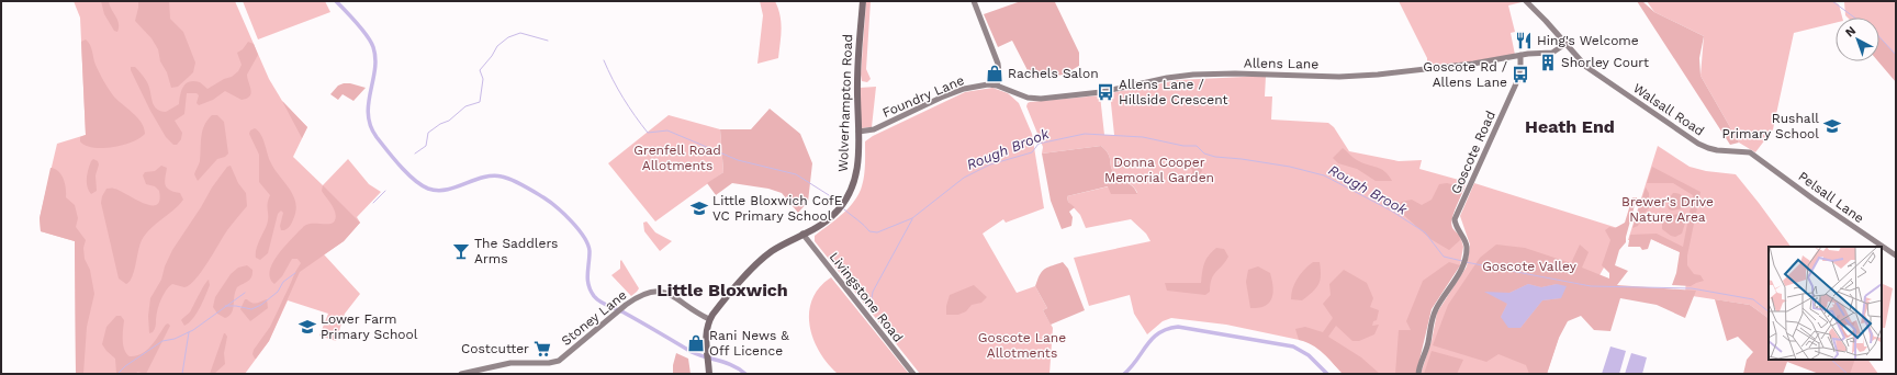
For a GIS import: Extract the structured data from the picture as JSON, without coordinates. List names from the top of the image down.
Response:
{
  "streets": {
    "main road": ["Wolverhampton Road"],
    "street": [
      "Allens Lane",
      "Foundry Lane",
      "Walsall Road",
      "Goscote Road",
      "Pelsall Lane",
      "Livingstone Road",
      "Stoney Lane"
    ]
  },
  "crossings": [
    ["Allens Lane", "Foundry Lane"],
    ["Allens Lane", "Walsall Road"],
    ["Allens Lane", "Goscote Road"],
    ["Foundry Lane", "Wolverhampton Road"],
    ["Wolverhampton Road", "Livingstone Road"],
    ["Wolverhampton Road", "Stoney Lane"],
    ["Walsall Road", "Pelsall Lane"]
  ],
  "districts": ["Heath End", "Little Bloxwich"],
  "water": ["Rough Brook"],
  "parks": [
    "Grenfell Road Allotments",
    "Donna Cooper Memorial Garden",
    "Brewer's Drive Nature Area",
    "Goscote Valley",
    "Goscote Lane Allotments"
  ],
  "places": {
    "restaurant": ["Hing's Welcome"],
    "building": ["Shorley Court"],
    "shop": ["Rachels Salon", "Rani News & Off Licence"],
    "bus stop": ["Goscote Rd / Allens Lane", "Allens Lane / Hillside Crescent"],
    "school or university": ["Rushall Primary School", "Little Bloxwich CofE VC Primary School", "Lower Farm Primary School"],
    "bar": ["The Saddlers Arms"],
    "supermarket": ["Costcutter"]
  },
  "north": "top left"
}
